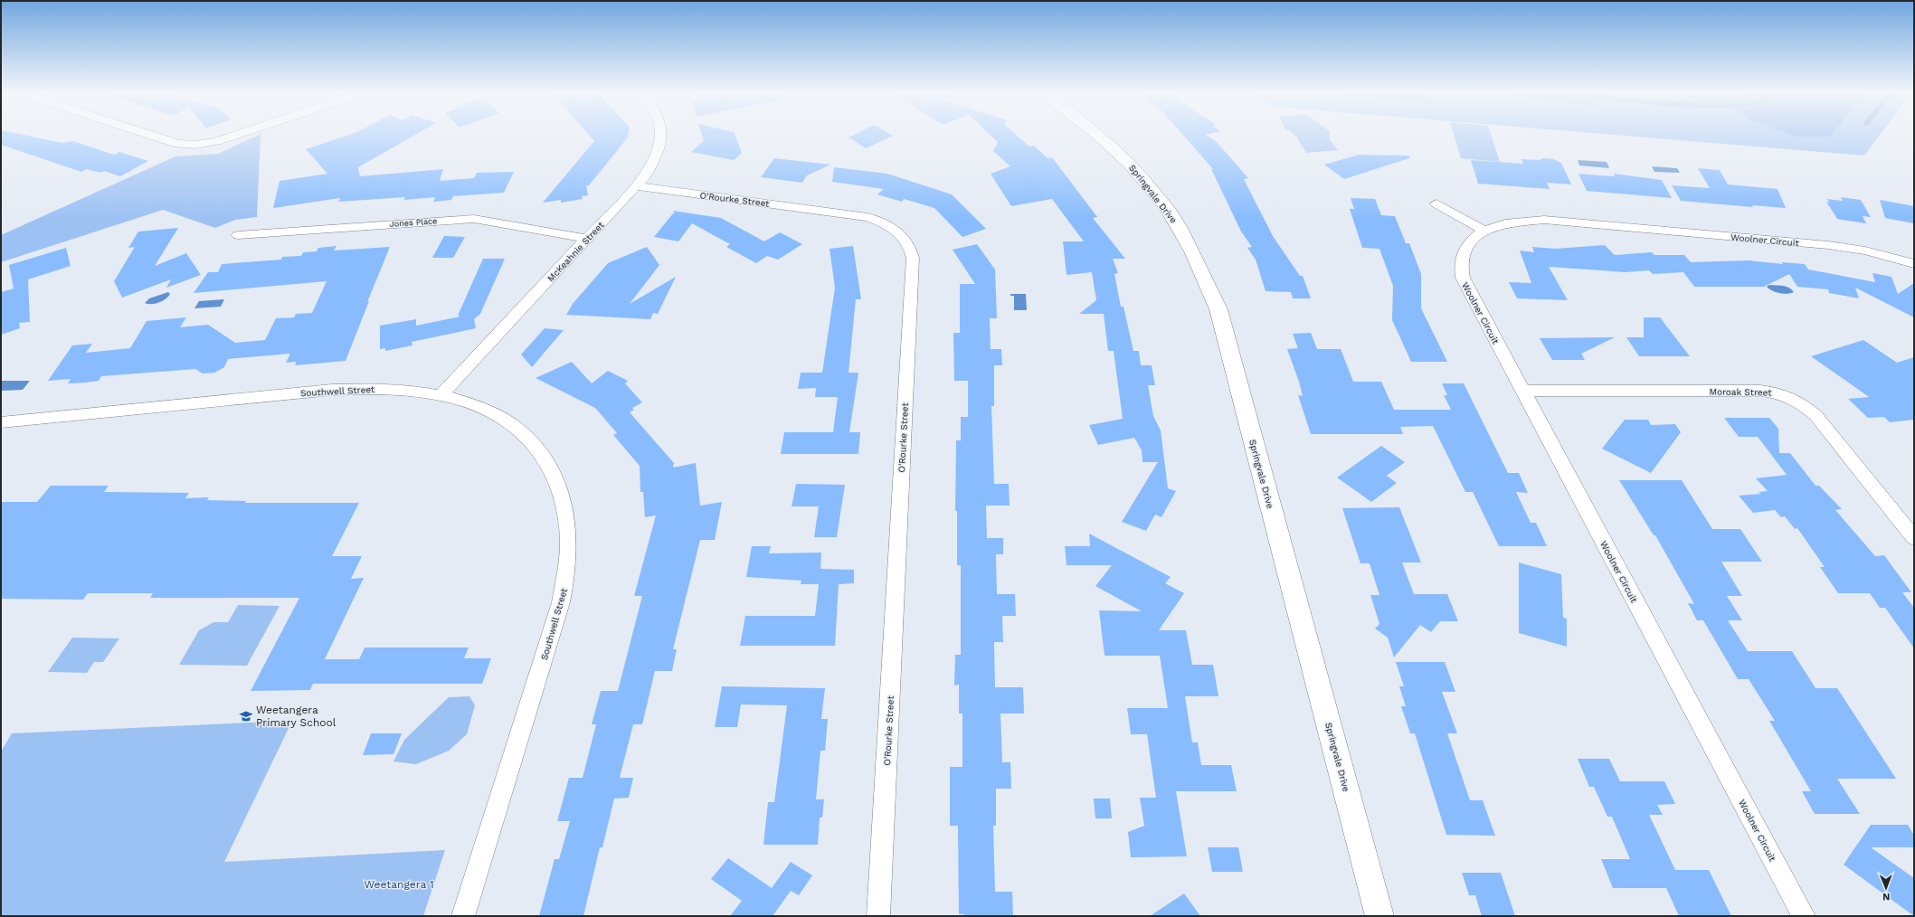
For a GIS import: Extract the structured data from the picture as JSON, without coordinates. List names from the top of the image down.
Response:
{
  "streets": {
    "main road": ["Springvale Drive"],
    "street": [
      "O'Rourke Street",
      "Jones Place",
      "Woolner Circuit",
      "McKeahnie Street",
      "Southwell Street",
      "Moroak Street"
    ]
  },
  "crossings": [
    ["O'Rourke Street", "McKeahnie Street"],
    ["Jones Place", "McKeahnie Street"],
    ["Woolner Circuit", "Moroak Street"],
    ["McKeahnie Street", "Southwell Street"]
  ],
  "parks": ["Weetangera 1"],
  "places": {
    "school or university": ["Weetangera Primary School"]
  },
  "north": "bottom"
}
